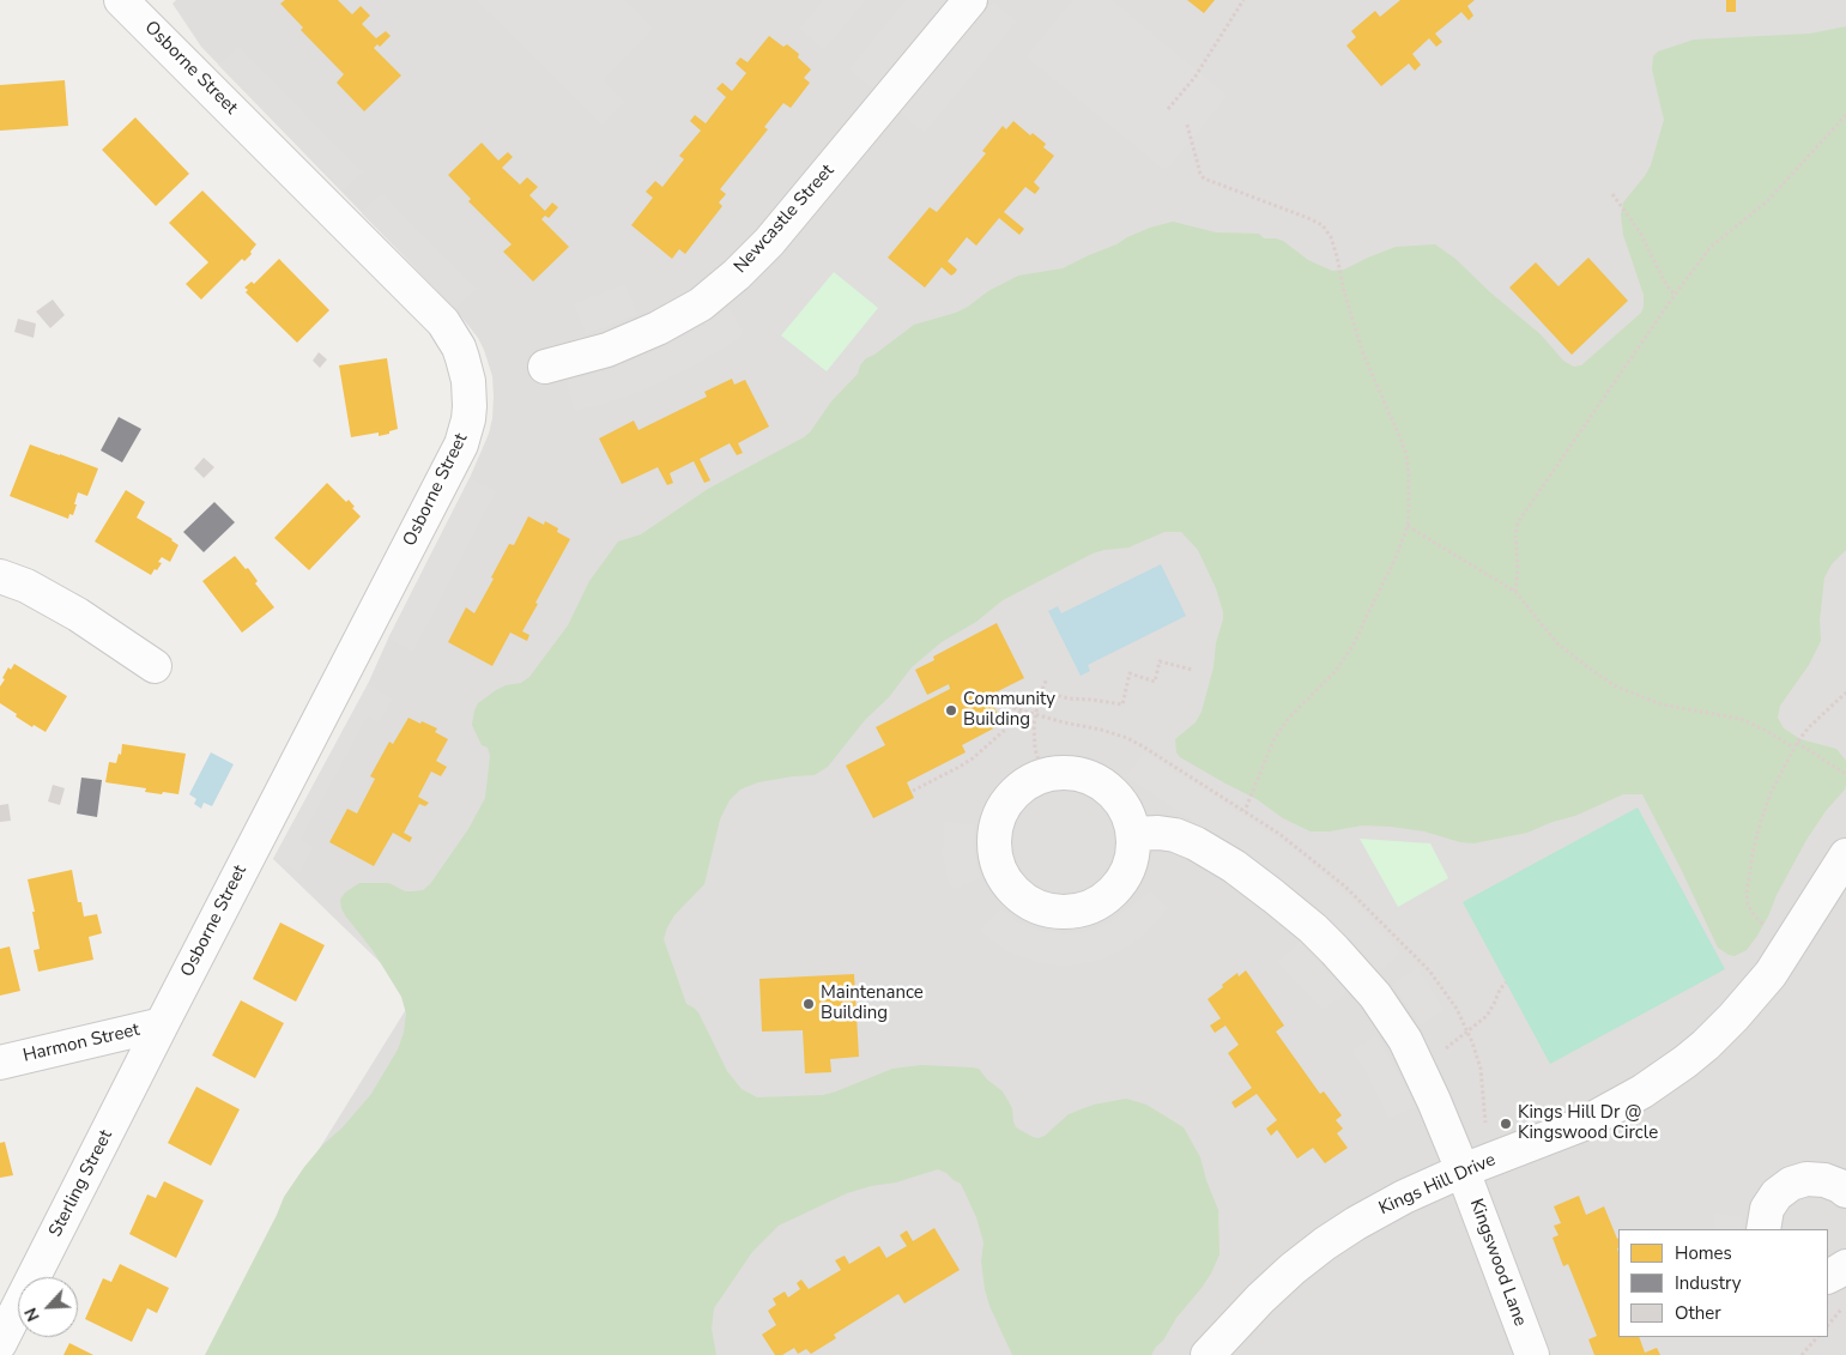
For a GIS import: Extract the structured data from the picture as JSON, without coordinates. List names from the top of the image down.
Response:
{
  "streets": {
    "street": [
      "Osborne Street",
      "Newcastle Street",
      "Harmon Street",
      "Sterling Street",
      "Kings Hill Drive",
      "Kingswood Lane"
    ]
  },
  "crossings": [
    ["Osborne Street", "Harmon Street"],
    ["Osborne Street", "Sterling Street"],
    ["Harmon Street", "Sterling Street"],
    ["Kings Hill Drive", "Kingswood Lane"]
  ],
  "places": ["Community Building", "Maintenance Building", "Kings Hill Dr @ Kingswood Circle"],
  "legend": ["Homes", "Industry", "Other"],
  "north": "bottom left"
}
